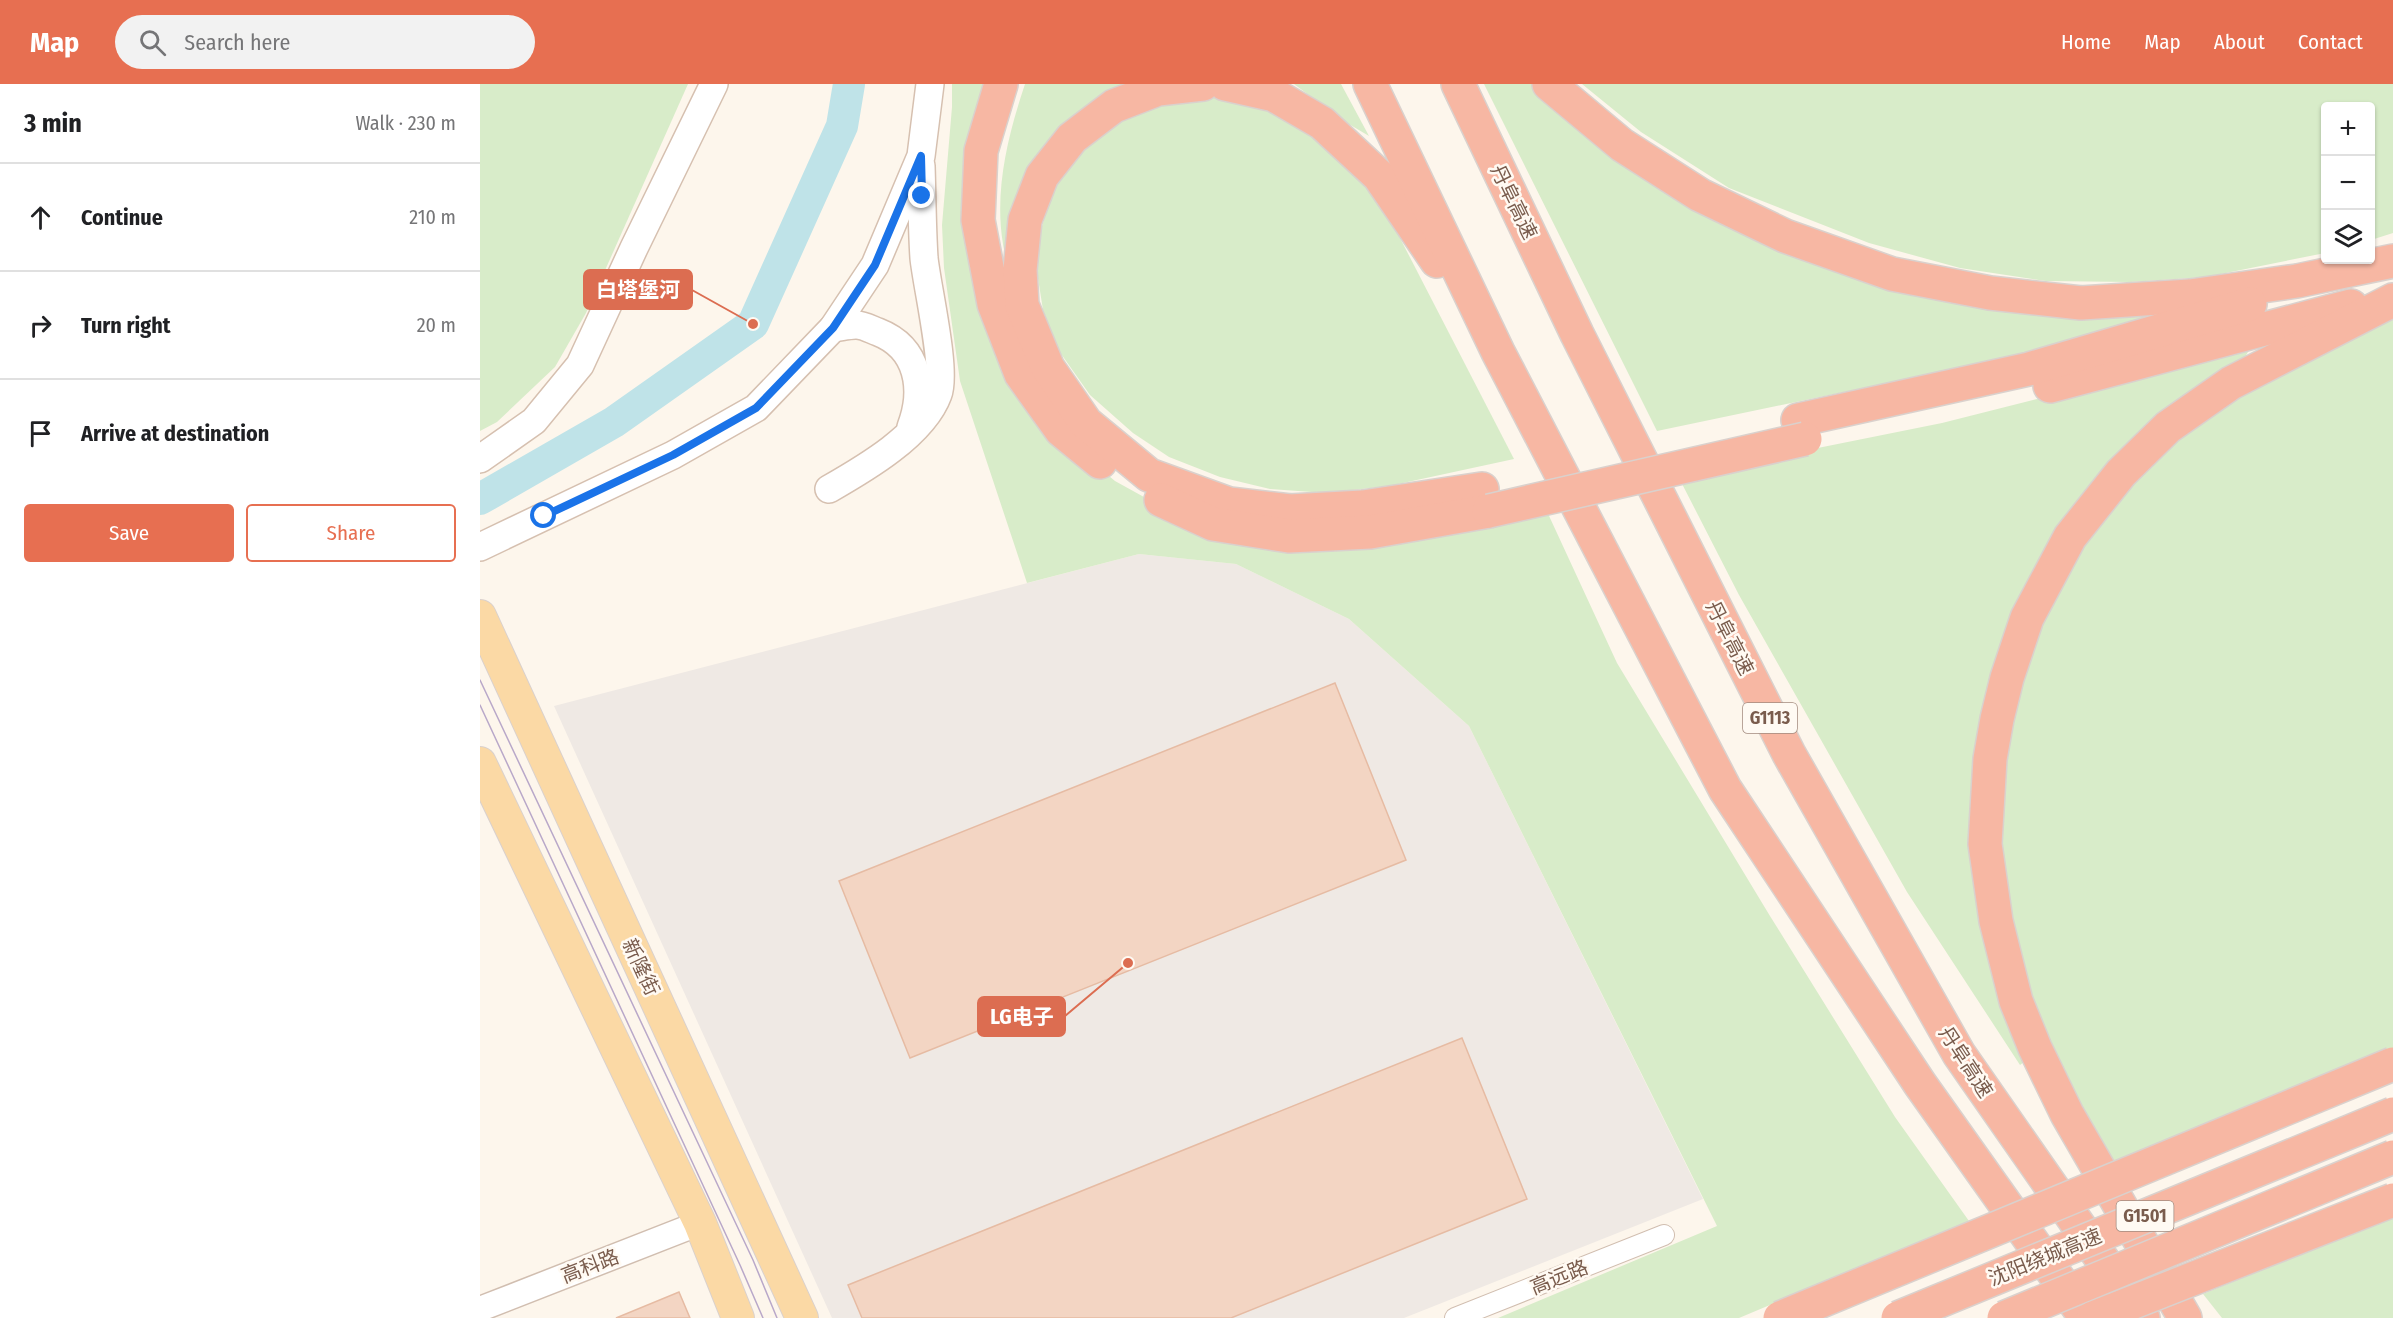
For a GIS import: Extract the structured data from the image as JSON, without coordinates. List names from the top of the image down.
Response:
{
  "streets": {
    "highway": [
      "丹阜高速",
      "G1113",
      "G1501",
      "沈阳绕城高速"
    ],
    "main road": ["新隆街"],
    "street": ["高科路", "高远路"]
  },
  "places": ["白塔堡河", "LG电子"],
  "page": {
    "header": "Map",
    "search": "Search here",
    "nav": [
      "Home",
      "Map",
      "About",
      "Contact"
    ],
    "heading": ["3 min", "Walk · 230 m"],
    "map_buttons": ["+", "−"],
    "list": [
      ["Continue", "210 m"],
      ["Turn right", "20 m"],
      "Arrive at destination"
    ],
    "buttons": ["Save", "Share"]
  }
}
